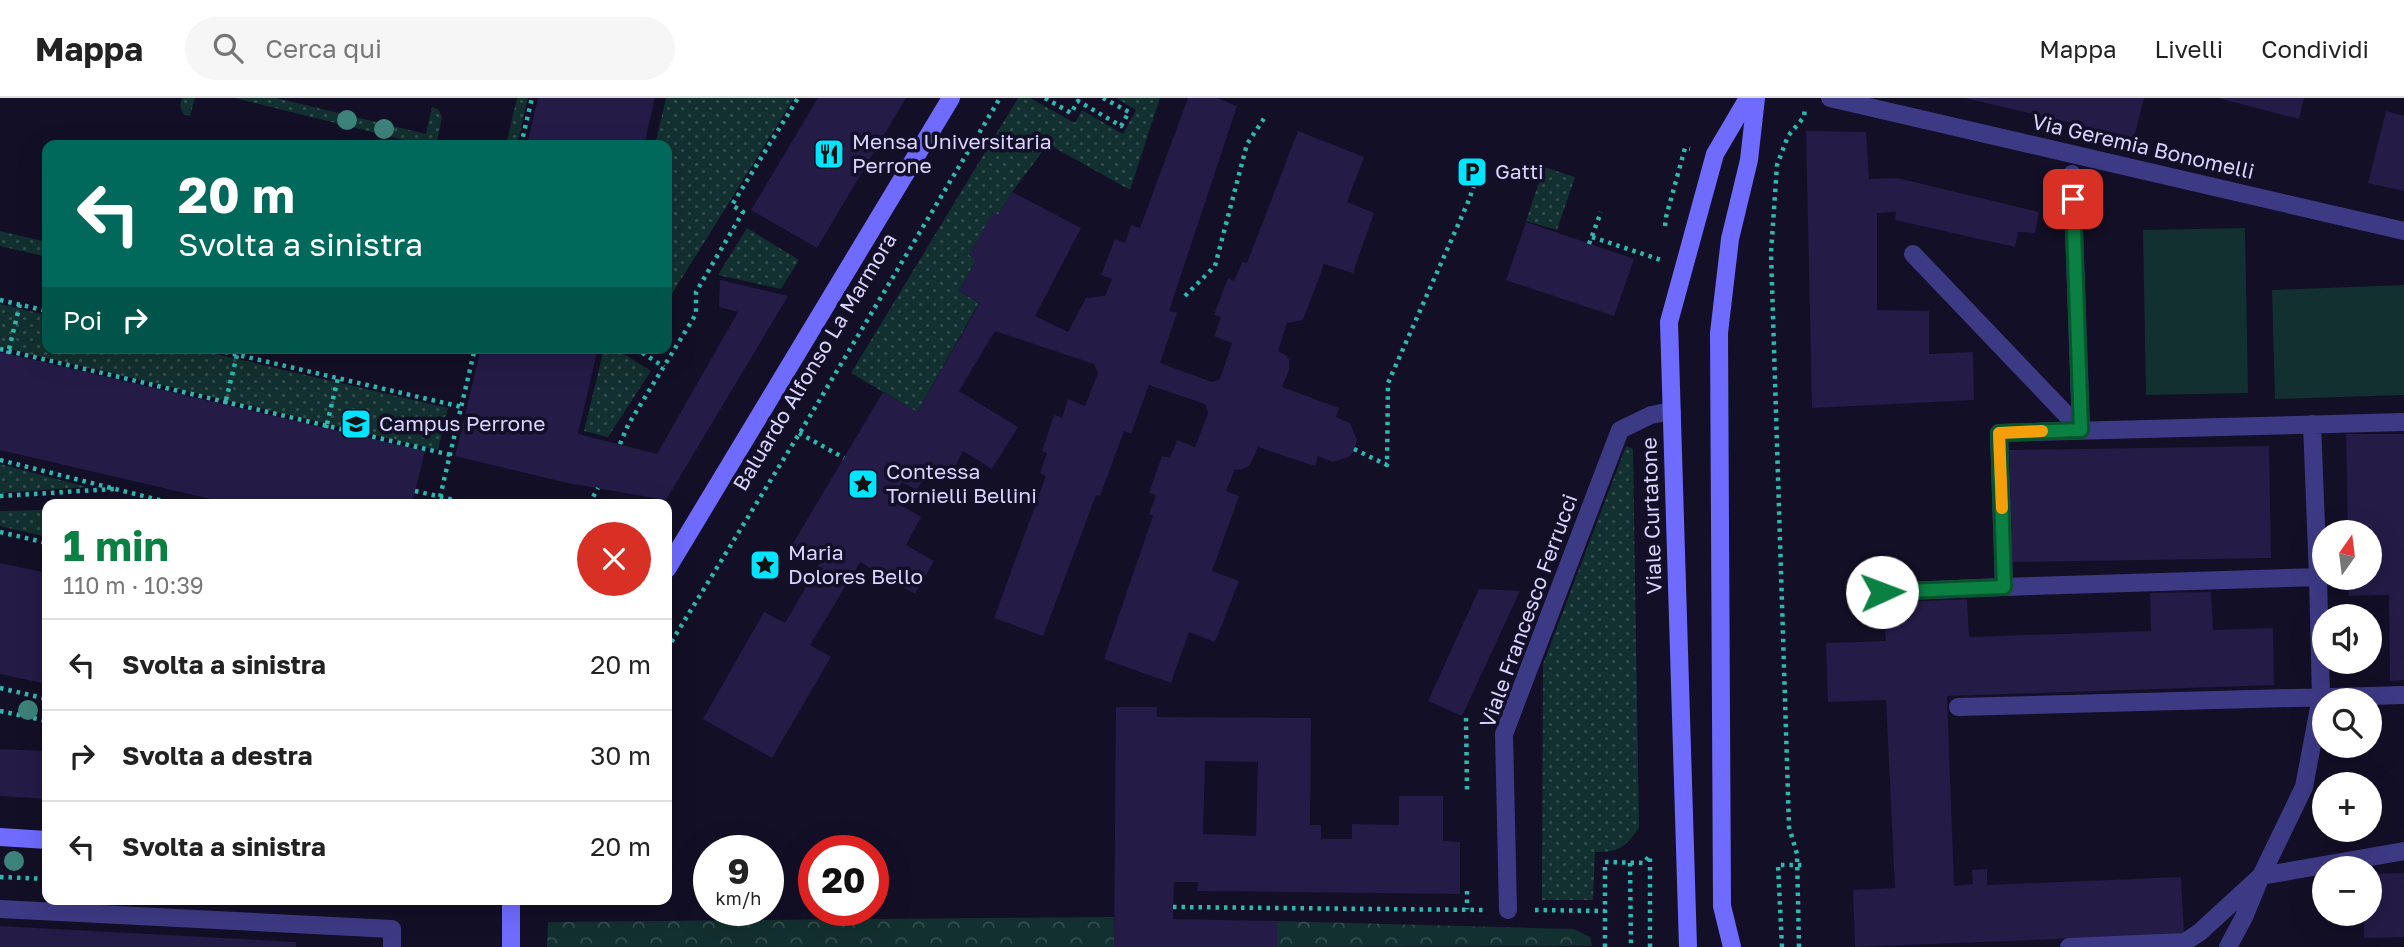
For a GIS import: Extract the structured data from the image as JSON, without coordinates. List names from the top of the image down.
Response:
{
  "streets": {
    "main road": ["Baluardo Alfonso La Marmora", "Viale Curtatone"],
    "street": ["Via Geremia Bonomelli", "Viale Francesco Ferrucci"]
  },
  "crossings": [
    ["Viale Curtatone", "Viale Francesco Ferrucci"]
  ],
  "places": {
    "restaurant": ["Mensa Universitaria Perrone"],
    "parking": ["Gatti"],
    "school or university": ["Campus Perrone"],
    "place": ["Contessa Tornielli Bellini", "Maria Dolores Bello"]
  },
  "north": "top",
  "page": {
    "header": "Mappa",
    "search": "Cerca qui",
    "nav": ["Mappa", "Livelli", "Condividi"],
    "turn": ["20 m", "Svolta a sinistra"],
    "then": "Poi",
    "heading": ["1 min", "110 m · 10:39"],
    "map_buttons": ["+", "−"],
    "list": [
      {
        "name": "Svolta a sinistra",
        "value": "20 m"
      },
      {
        "name": "Svolta a destra",
        "value": "30 m"
      },
      {
        "name": "Svolta a sinistra",
        "value": "20 m"
      }
    ],
    "speed": "9 km/h",
    "limit": "20"
  }
}
